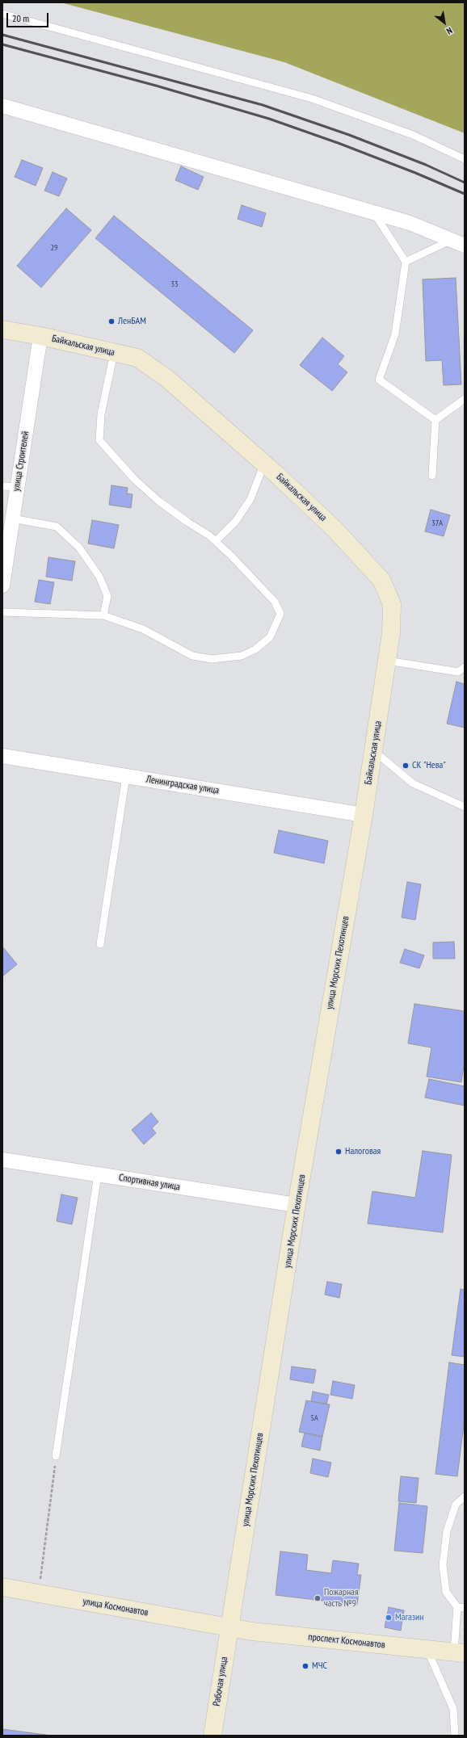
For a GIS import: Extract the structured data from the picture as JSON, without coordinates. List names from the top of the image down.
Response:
{
  "streets": {
    "street": [
      "Байкальская улица",
      "улица Строителей",
      "Ленинградская улица",
      "улица Морских Пехотинцев",
      "Спортивная улица",
      "улица Космонавтов",
      "проспект Космонавтов",
      "Рабочая улица"
    ]
  },
  "crossings": [
    ["Байкальская улица", "улица Строителей"],
    ["Байкальская улица", "Ленинградская улица"],
    ["Байкальская улица", "улица Морских Пехотинцев"],
    ["Ленинградская улица", "улица Морских Пехотинцев"],
    ["улица Морских Пехотинцев", "Спортивная улица"],
    ["улица Морских Пехотинцев", "улица Космонавтов"],
    ["улица Морских Пехотинцев", "проспект Космонавтов"],
    ["улица Морских Пехотинцев", "Рабочая улица"],
    ["улица Космонавтов", "проспект Космонавтов"],
    ["улица Космонавтов", "Рабочая улица"],
    ["проспект Космонавтов", "Рабочая улица"]
  ],
  "places": [
    "ЛенБАМ",
    "СК \"Нева\"",
    "Налоговая",
    "Пожарная часть №9",
    "Магазин",
    "МЧС"
  ],
  "house_numbers": [
    "29",
    "33",
    "37А",
    "5А"
  ],
  "scale_bar": "20 m",
  "north": "bottom right"
}
